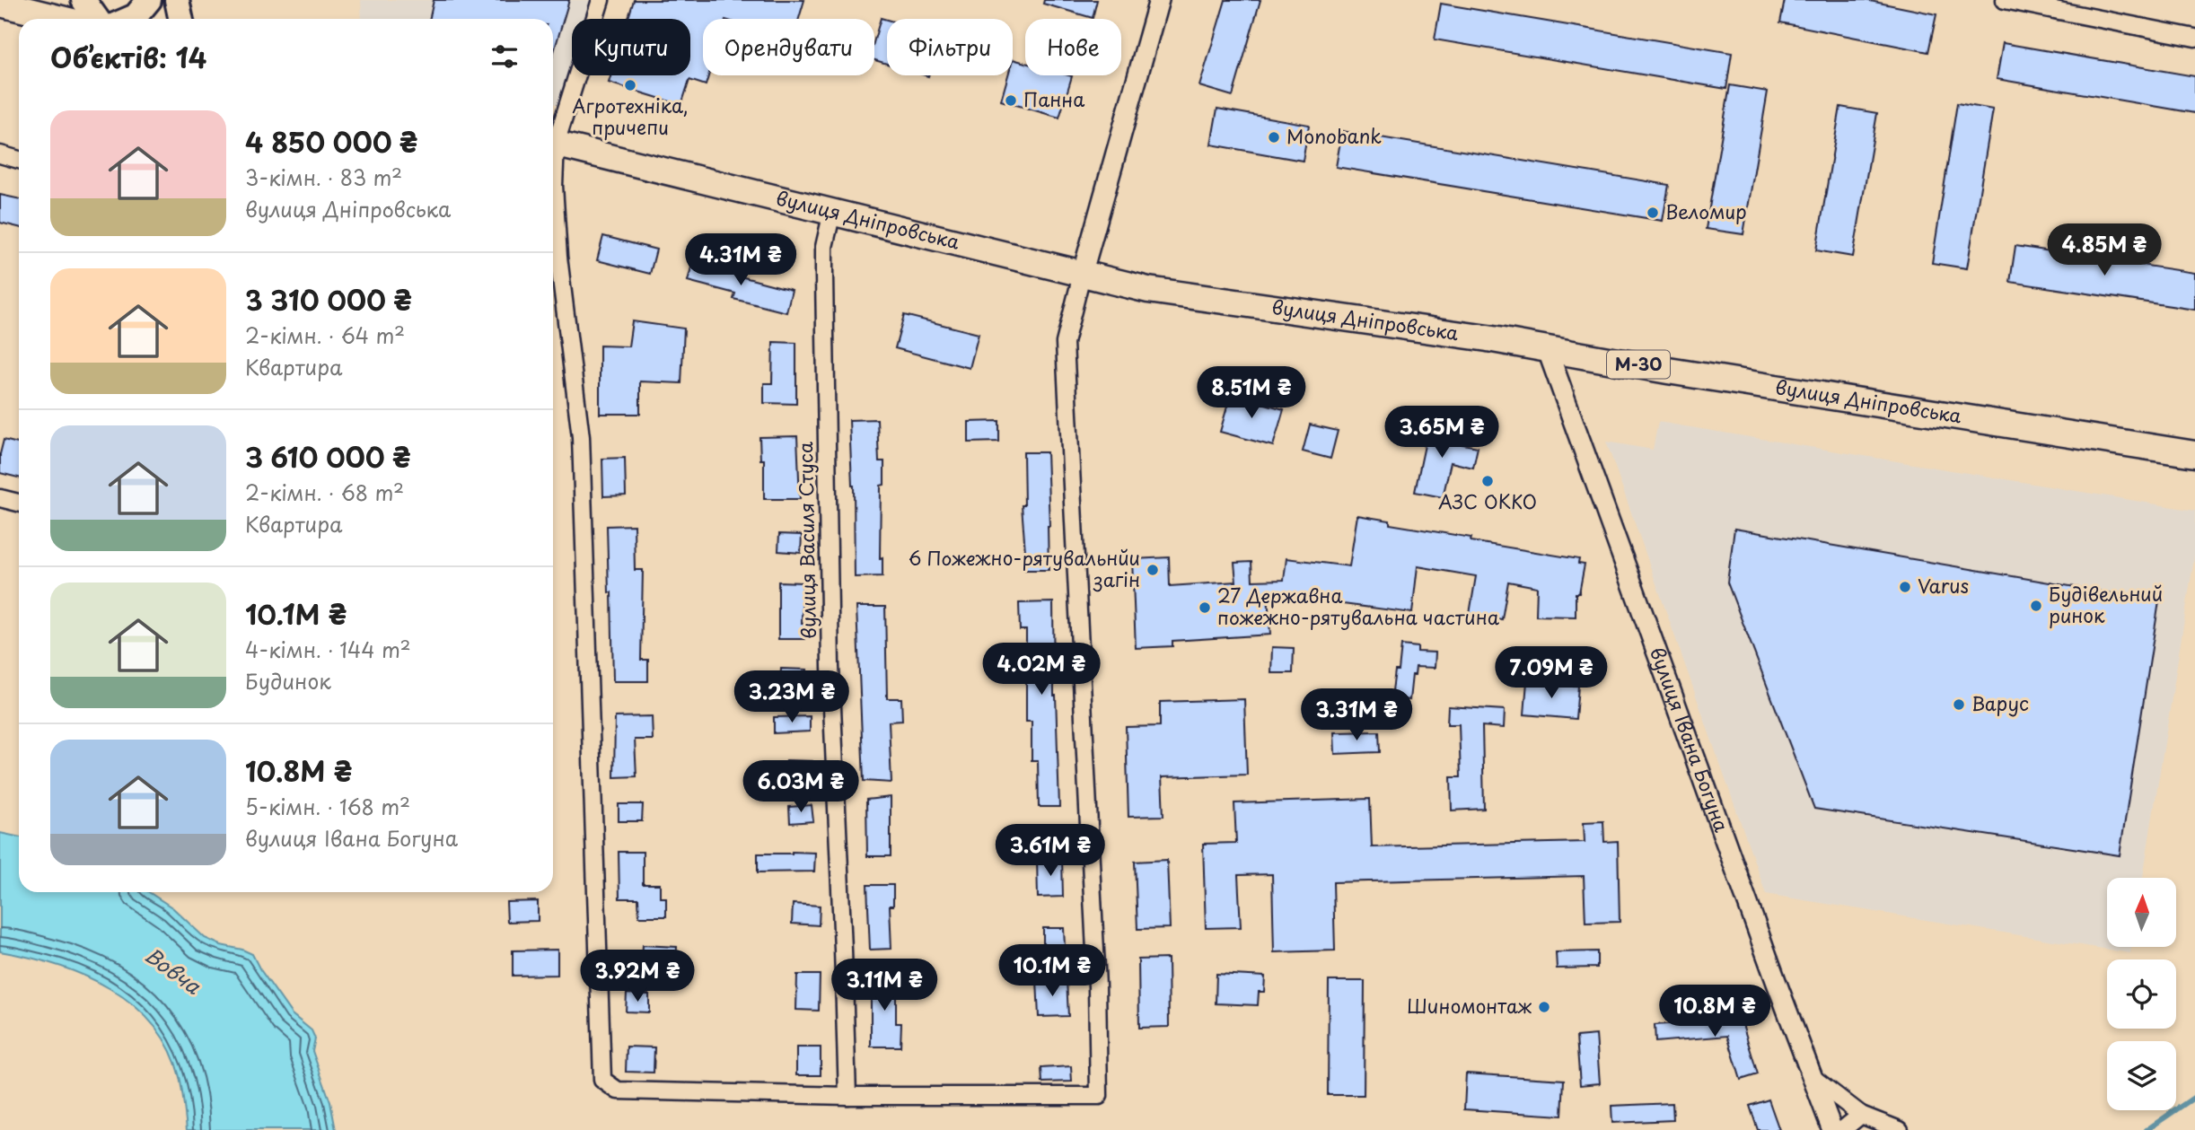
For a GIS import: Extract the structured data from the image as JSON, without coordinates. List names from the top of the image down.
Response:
{
  "streets": {
    "highway": ["вулиця Дніпровська", "М-30"],
    "street": ["вулиця Василя Стуса", "вулиця Івана Богуна"]
  },
  "crossings": [
    ["вулиця Дніпровська", "вулиця Василя Стуса"],
    ["вулиця Дніпровська", "вулиця Івана Богуна"]
  ],
  "water": ["Вовча"],
  "places": [
    "Агротехніка, причепи",
    "Панна",
    "Monobank",
    "Веломир",
    "АЗС ОККО",
    "6 Пожежно-рятувальнйи загін",
    "Varus",
    "Будівельний ринок",
    "27 Державна пожежно-рятувальна частина",
    "Варус",
    "Шиномонтаж"
  ],
  "north": "top",
  "page": {
    "chip": [
      "Купити",
      "Орендувати",
      "Фільтри",
      "Нове"
    ],
    "heading": "Об’єктів: 14",
    "list": [
      {
        "name": "4 850 000 ₴",
        "note": "3-кімн. · 83 m² · вулиця Дніпровська"
      },
      {
        "name": "3 310 000 ₴",
        "note": "2-кімн. · 64 m² · Квартира"
      },
      {
        "name": "3 610 000 ₴",
        "note": "2-кімн. · 68 m² · Квартира"
      },
      {
        "name": "10.1M ₴",
        "note": "4-кімн. · 144 m² · Будинок"
      },
      {
        "name": "10.8M ₴",
        "note": "5-кімн. · 168 m² · вулиця Івана Богуна"
      }
    ],
    "price": [
      "4.85M ₴",
      "4.31M ₴",
      "8.51M ₴",
      "3.65M ₴",
      "4.02M ₴",
      "7.09M ₴",
      "3.23M ₴",
      "3.31M ₴",
      "6.03M ₴",
      "3.61M ₴",
      "10.1M ₴",
      "3.92M ₴",
      "3.11M ₴",
      "10.8M ₴"
    ]
  }
}
